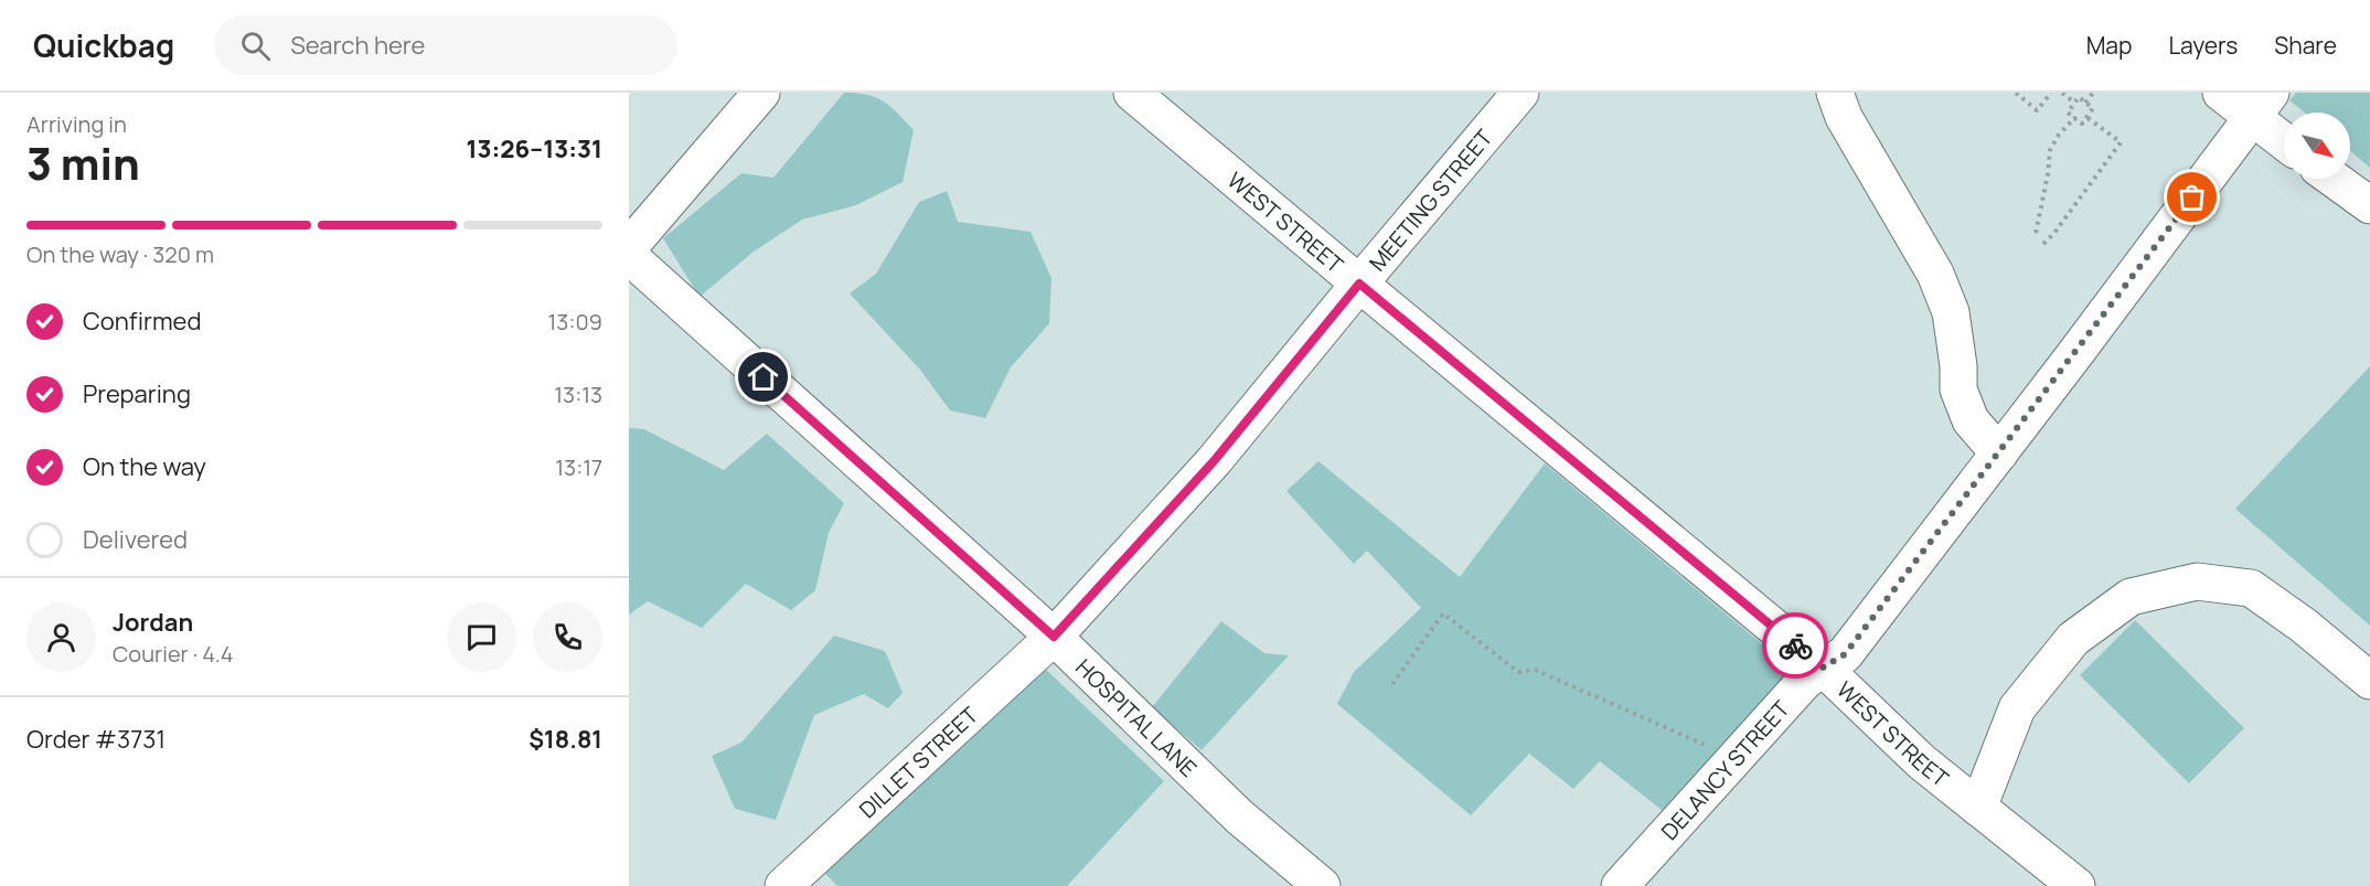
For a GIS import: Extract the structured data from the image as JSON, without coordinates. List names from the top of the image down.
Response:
{
  "streets": {
    "street": [
      "MEETING STREET",
      "WEST STREET",
      "HOSPITAL LANE",
      "DILLET STREET",
      "DELANCY STREET"
    ]
  },
  "crossings": [
    ["MEETING STREET", "WEST STREET"],
    ["MEETING STREET", "HOSPITAL LANE"],
    ["MEETING STREET", "DILLET STREET"],
    ["WEST STREET", "DELANCY STREET"],
    ["HOSPITAL LANE", "DILLET STREET"]
  ],
  "north": "bottom right",
  "page": {
    "header": "Quickbag",
    "search": "Search here",
    "nav": ["Map", "Layers", "Share"],
    "heading": ["3 min", "Arriving in", "13:26–13:31"],
    "panel": [
      "Jordan",
      "Courier · 4.4",
      "Order #3731",
      "$18.81"
    ],
    "bar": "On the way · 320 m",
    "list": [
      ["Confirmed", "13:09"],
      ["Preparing", "13:13"],
      ["On the way", "13:17"],
      "Delivered"
    ]
  }
}
